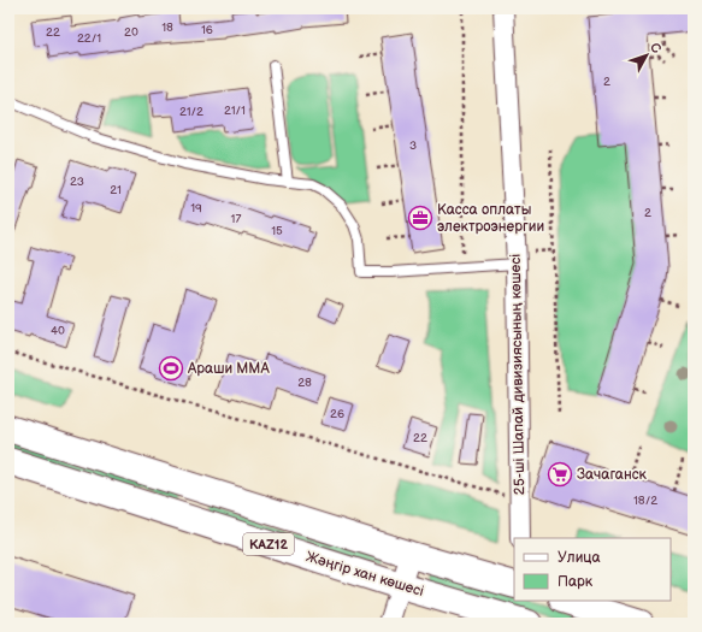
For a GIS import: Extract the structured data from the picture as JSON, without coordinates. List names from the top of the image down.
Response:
{
  "streets": {
    "main road": ["KAZ12", "Жәңгір хан көшесі"],
    "street": ["25-ші Шапай дивизиясының көшесі"]
  },
  "places": {
    "office": ["Касса оплаты электроэнергии"],
    "sports": ["Араши ММА"],
    "supermarket": ["Зачаганск"]
  },
  "house_numbers": [
    "18",
    "16",
    "22",
    "20",
    "22/1",
    "2",
    "21/1",
    "21/2",
    "3",
    "23",
    "21",
    "19",
    "2",
    "17",
    "15",
    "40",
    "28",
    "26",
    "22",
    "18/2"
  ],
  "legend": ["Улица", "Парк"],
  "north": "top right"
}
